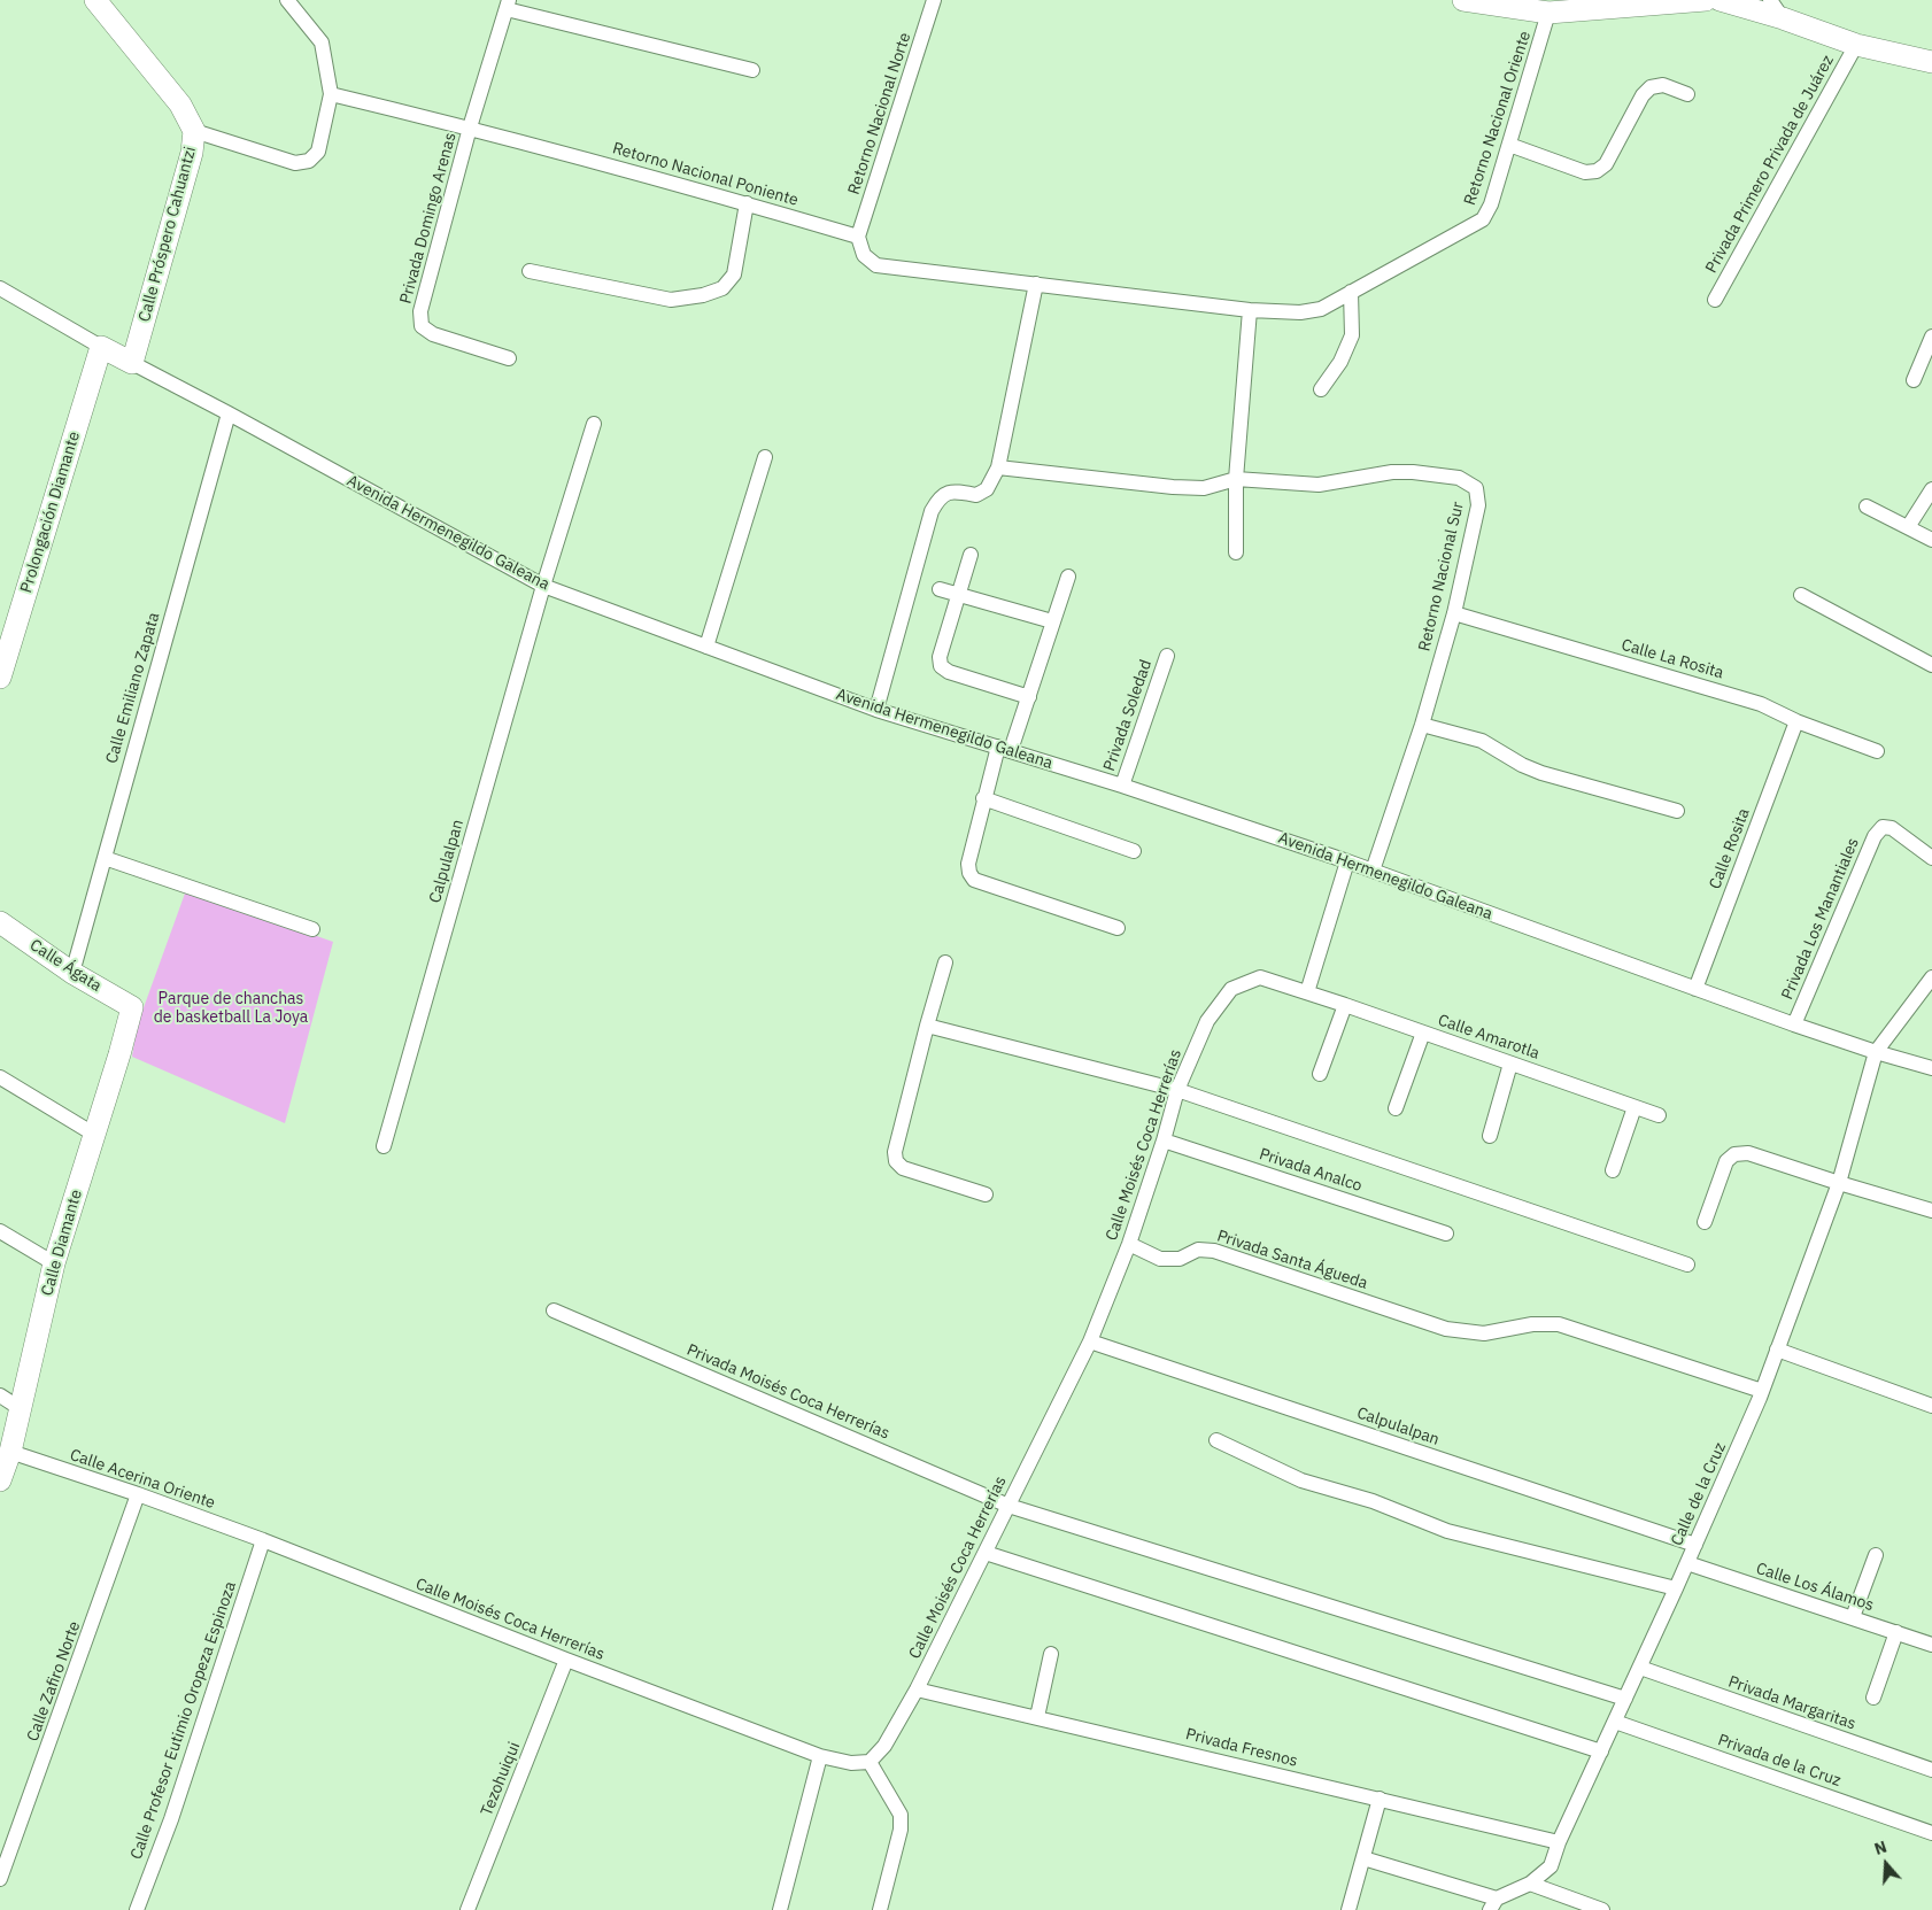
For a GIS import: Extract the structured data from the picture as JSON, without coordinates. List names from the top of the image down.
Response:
{
  "streets": {
    "street": [
      "Retorno Nacional Norte",
      "Retorno Nacional Oriente",
      "Privada Primero Privada de Juárez",
      "Retorno Nacional Poniente",
      "Privada Domingo Arenas",
      "Calle Próspero Cahuantzi",
      "Prolongación Diamante",
      "Avenida Hermenegildo Galeana",
      "Retorno Nacional Sur",
      "Calle La Rosita",
      "Calle Emiliano Zapata",
      "Privada Soledad",
      "Calle Rosita",
      "Calpulalpan",
      "Privada Los Manantiales",
      "Calle Ágata",
      "Calle Amarotla",
      "Calle Moisés Coca Herrerías",
      "Privada Analco",
      "Calle Diamante",
      "Privada Santa Águeda",
      "Privada Moisés Coca Herrerías",
      "Calle Acerina Oriente",
      "Calle de la Cruz",
      "Calle Los Álamos",
      "Calle Zafiro Norte",
      "Privada Margaritas",
      "Calle Profesor Eutimio Oropeza Espinoza",
      "Privada Fresnos",
      "Privada de la Cruz",
      "Tezohuiqui"
    ]
  },
  "crossings": [
    ["Retorno Nacional Norte", "Retorno Nacional Poniente"],
    ["Retorno Nacional Poniente", "Privada Domingo Arenas"],
    ["Calle Próspero Cahuantzi", "Avenida Hermenegildo Galeana"],
    ["Prolongación Diamante", "Avenida Hermenegildo Galeana"],
    ["Avenida Hermenegildo Galeana", "Retorno Nacional Sur"],
    ["Avenida Hermenegildo Galeana", "Calle Emiliano Zapata"],
    ["Avenida Hermenegildo Galeana", "Privada Soledad"],
    ["Avenida Hermenegildo Galeana", "Calle Rosita"],
    ["Avenida Hermenegildo Galeana", "Calpulalpan"],
    ["Avenida Hermenegildo Galeana", "Privada Los Manantiales"],
    ["Avenida Hermenegildo Galeana", "Calle de la Cruz"],
    ["Retorno Nacional Sur", "Calle La Rosita"],
    ["Calle La Rosita", "Calle Rosita"],
    ["Calle Emiliano Zapata", "Calle Ágata"],
    ["Calpulalpan", "Calle Moisés Coca Herrerías"],
    ["Calpulalpan", "Calle de la Cruz"],
    ["Calle Ágata", "Calle Diamante"],
    ["Calle Amarotla", "Calle Moisés Coca Herrerías"],
    ["Calle Moisés Coca Herrerías", "Privada Analco"],
    ["Calle Moisés Coca Herrerías", "Privada Santa Águeda"],
    ["Calle Moisés Coca Herrerías", "Privada Moisés Coca Herrerías"],
    ["Calle Moisés Coca Herrerías", "Calle Acerina Oriente"],
    ["Calle Moisés Coca Herrerías", "Calle Profesor Eutimio Oropeza Espinoza"],
    ["Calle Moisés Coca Herrerías", "Privada Fresnos"],
    ["Calle Moisés Coca Herrerías", "Tezohuiqui"],
    ["Calle Diamante", "Calle Acerina Oriente"],
    ["Privada Santa Águeda", "Calle de la Cruz"],
    ["Privada Moisés Coca Herrerías", "Calle de la Cruz"],
    ["Calle Acerina Oriente", "Calle Zafiro Norte"],
    ["Calle Acerina Oriente", "Calle Profesor Eutimio Oropeza Espinoza"],
    ["Calle de la Cruz", "Calle Los Álamos"],
    ["Calle de la Cruz", "Privada Margaritas"],
    ["Calle de la Cruz", "Privada Fresnos"],
    ["Calle de la Cruz", "Privada de la Cruz"]
  ],
  "parks": ["Parque de chanchas de basketball La Joya"],
  "north": "top"
}
